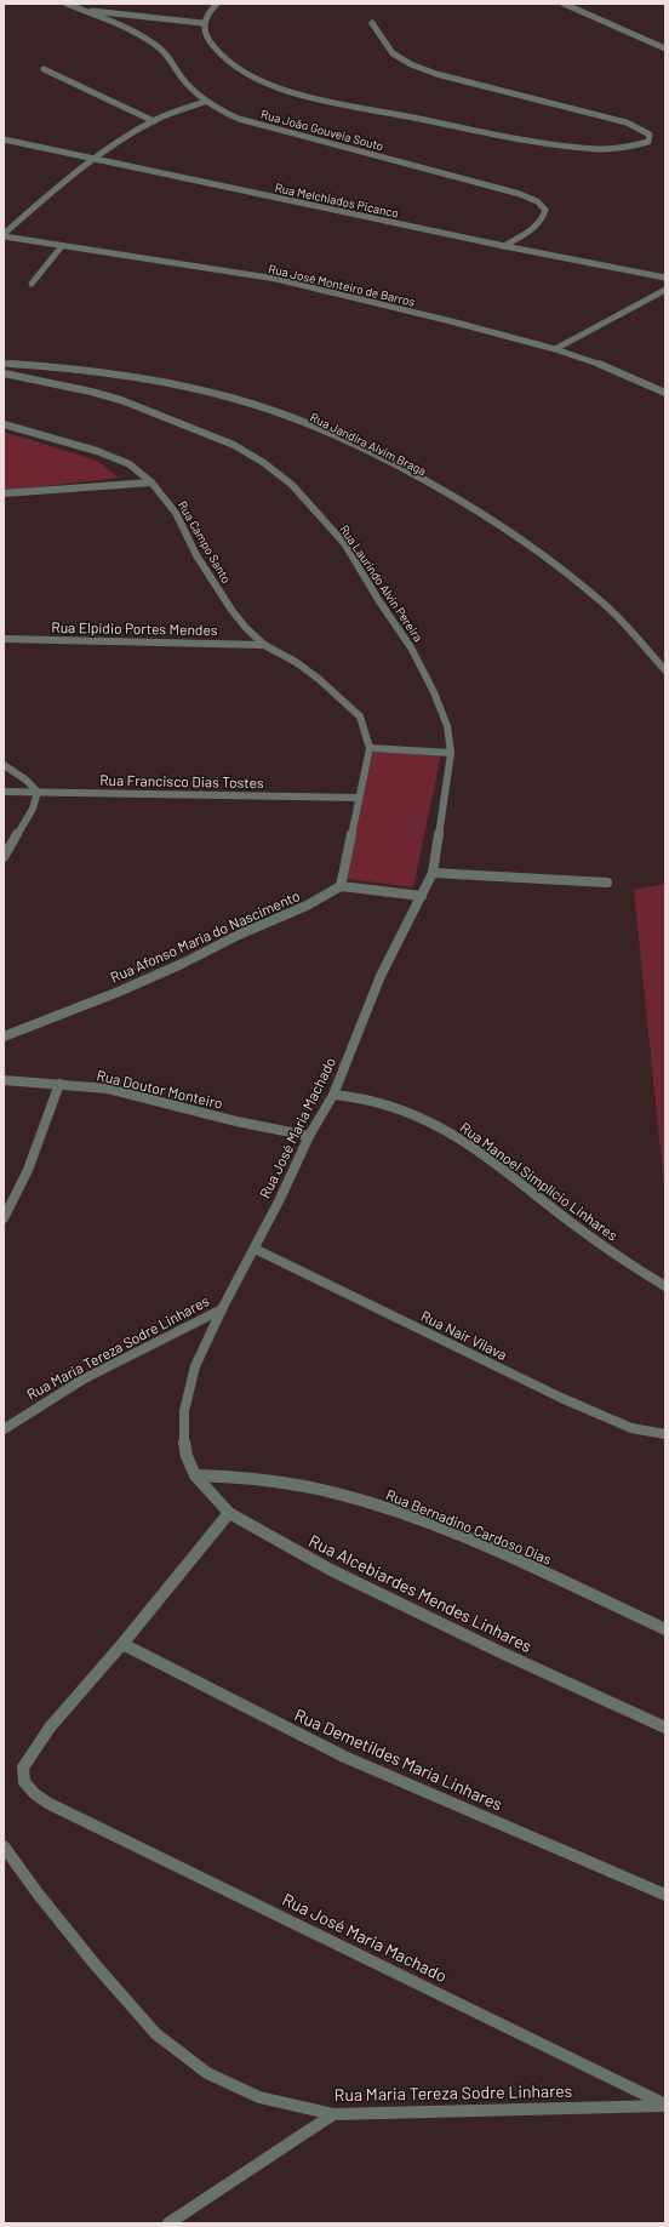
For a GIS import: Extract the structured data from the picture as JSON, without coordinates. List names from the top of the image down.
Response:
{
  "streets": {
    "street": [
      "Rua João Gouveia Souto",
      "Rua Melchiados Picanco",
      "Rua José Monteiro de Barros",
      "Rua Jandira Alvim Braga",
      "Rua Campo Santo",
      "Rua Laurindo Alvin Pereira",
      "Rua Elpidio Portes Mendes",
      "Rua Francisco Dias Tostes",
      "Rua Afonso Maria do Nascimento",
      "Rua Doutor Monteiro",
      "Rua José Maria Machado",
      "Rua Manoel Simplício Linhares",
      "Rua Nair Vilava",
      "Rua Maria Tereza Sodre Linhares",
      "Rua Bernadino Cardoso Dias",
      "Rua Alcebiardes Mendes Linhares",
      "Rua Demetildes Maria Linhares"
    ]
  },
  "crossings": [
    ["Rua João Gouveia Souto", "Rua Melchiados Picanco"],
    ["Rua Campo Santo", "Rua Elpidio Portes Mendes"],
    ["Rua Campo Santo", "Rua Francisco Dias Tostes"],
    ["Rua Campo Santo", "Rua Afonso Maria do Nascimento"],
    ["Rua Laurindo Alvin Pereira", "Rua José Maria Machado"],
    ["Rua Doutor Monteiro", "Rua José Maria Machado"],
    ["Rua José Maria Machado", "Rua Manoel Simplício Linhares"],
    ["Rua José Maria Machado", "Rua Nair Vilava"],
    ["Rua José Maria Machado", "Rua Maria Tereza Sodre Linhares"],
    ["Rua José Maria Machado", "Rua Alcebiardes Mendes Linhares"],
    ["Rua José Maria Machado", "Rua Demetildes Maria Linhares"],
    ["Rua Bernadino Cardoso Dias", "Rua Alcebiardes Mendes Linhares"]
  ]
}
